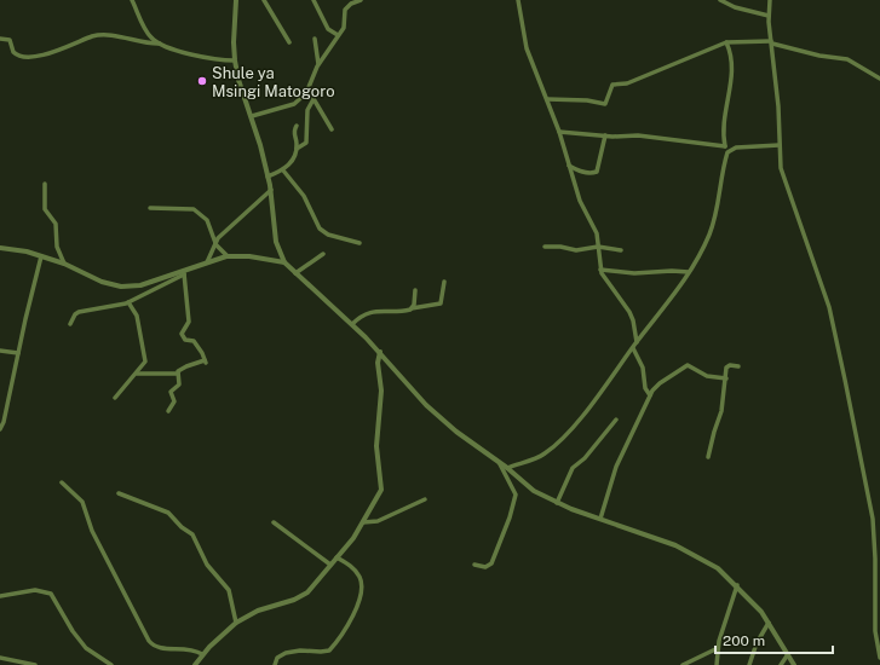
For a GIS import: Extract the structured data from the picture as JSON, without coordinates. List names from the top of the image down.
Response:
{
  "places": ["Shule ya Msingi Matogoro"],
  "scale_bar": "200 m"
}
